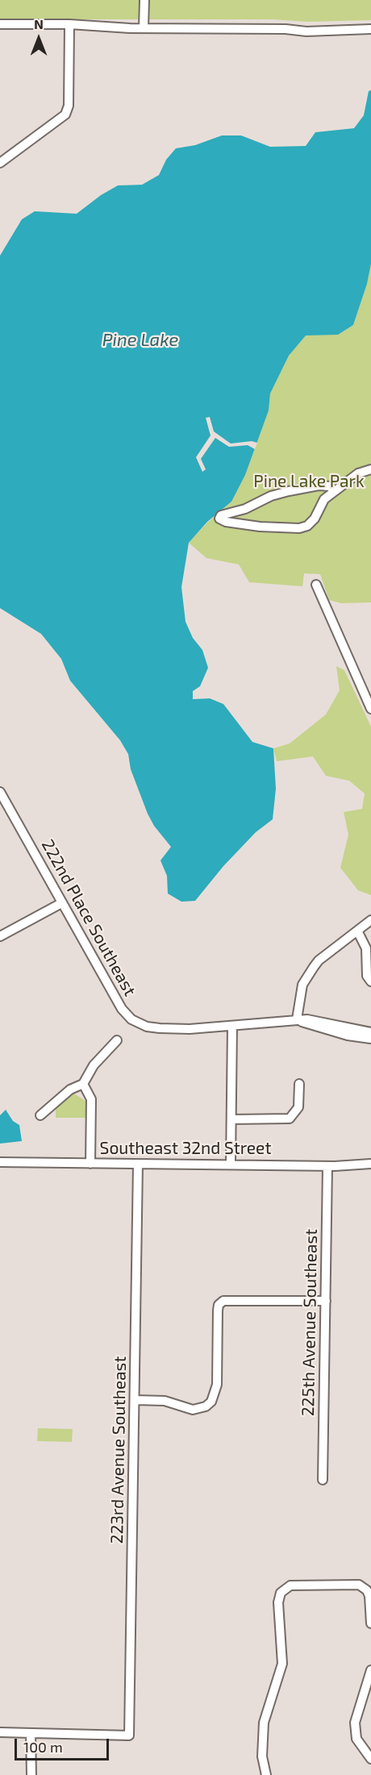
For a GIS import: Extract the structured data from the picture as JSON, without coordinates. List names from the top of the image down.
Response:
{
  "streets": {
    "street": [
      "222nd Place Southeast",
      "Southeast 32nd Street",
      "225th Avenue Southeast",
      "223rd Avenue Southeast"
    ]
  },
  "crossings": [
    ["Southeast 32nd Street", "225th Avenue Southeast"],
    ["Southeast 32nd Street", "223rd Avenue Southeast"]
  ],
  "water": ["Pine Lake"],
  "parks": ["Pine Lake Park"],
  "scale_bar": "100 m",
  "north": "top"
}
